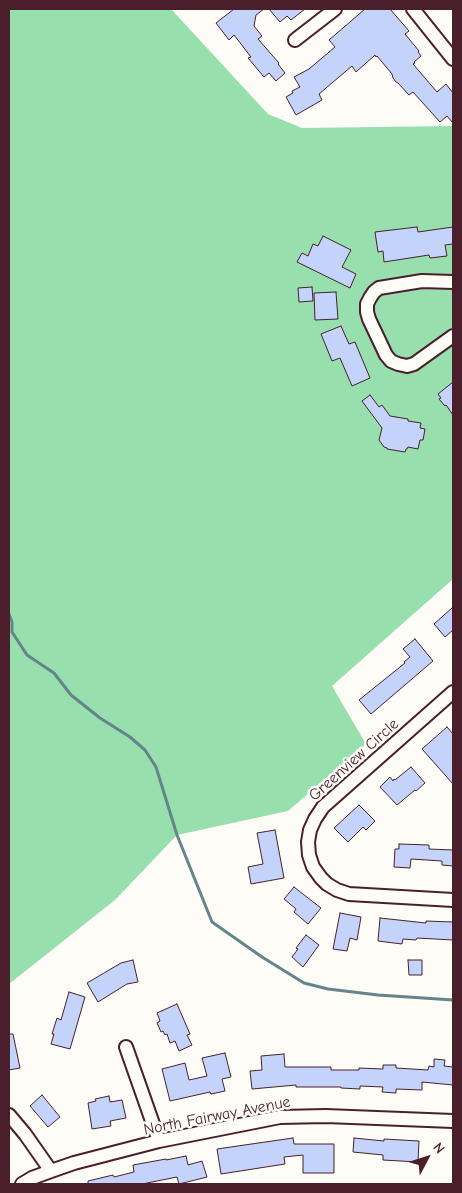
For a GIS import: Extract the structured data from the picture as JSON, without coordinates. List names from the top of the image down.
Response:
{
  "streets": {
    "street": ["Greenview Circle", "North Fairway Avenue"]
  },
  "north": "top right"
}
